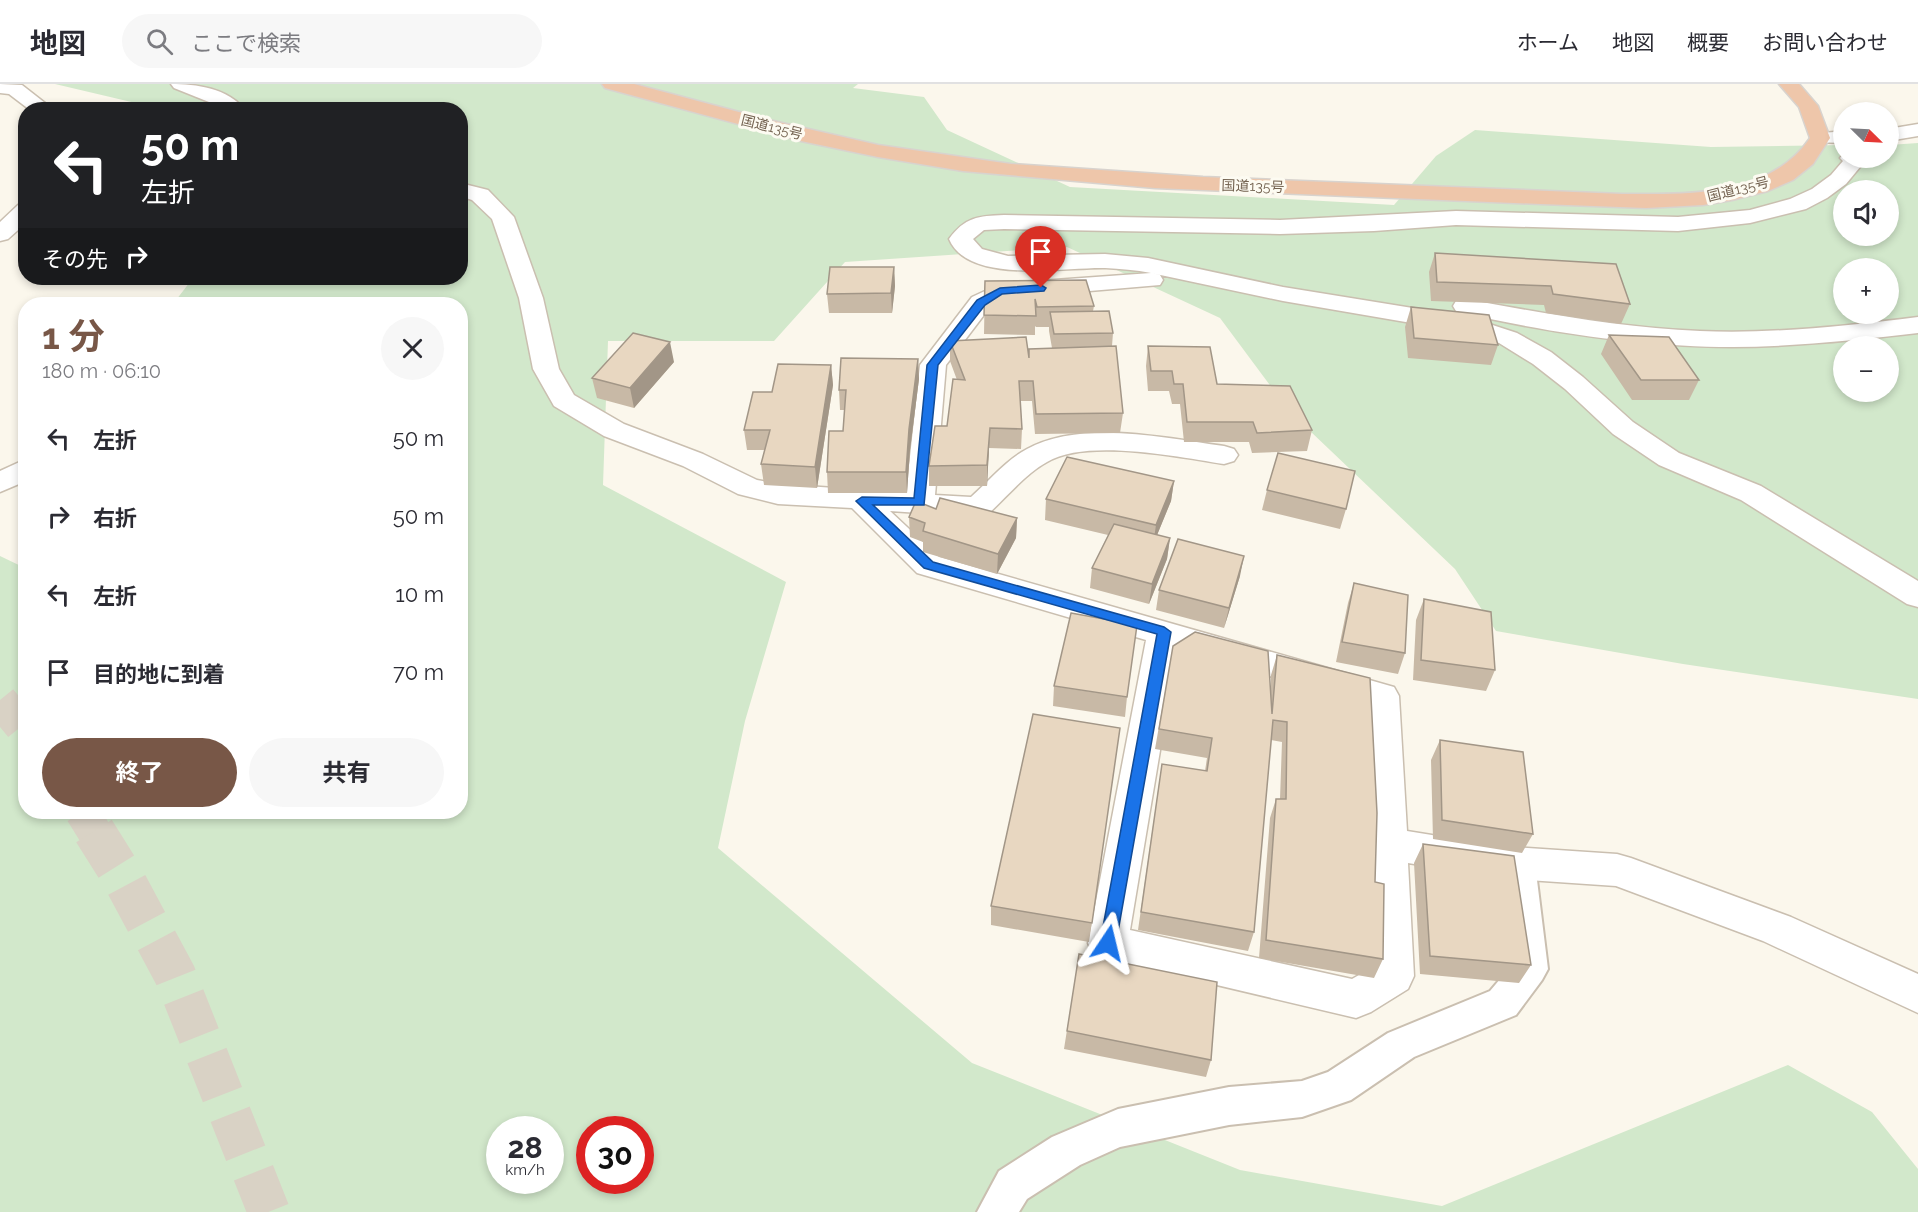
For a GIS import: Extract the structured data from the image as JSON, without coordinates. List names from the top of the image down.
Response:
{
  "streets": {
    "highway": ["国道135号"]
  },
  "north": "bottom right",
  "page": {
    "header": "地図",
    "search": "ここで検索",
    "nav": [
      "ホーム",
      "地図",
      "概要",
      "お問い合わせ"
    ],
    "map_buttons": ["+", "−"],
    "turn": ["50 m", "左折"],
    "then": "その先",
    "heading": ["1 分", "180 m · 06:10"],
    "list": [
      {
        "name": "左折",
        "value": "50 m"
      },
      {
        "name": "右折",
        "value": "50 m"
      },
      {
        "name": "左折",
        "value": "10 m"
      },
      {
        "name": "目的地に到着",
        "value": "70 m"
      }
    ],
    "buttons": ["終了", "共有"],
    "speed": "28 km/h",
    "limit": "30"
  }
}
